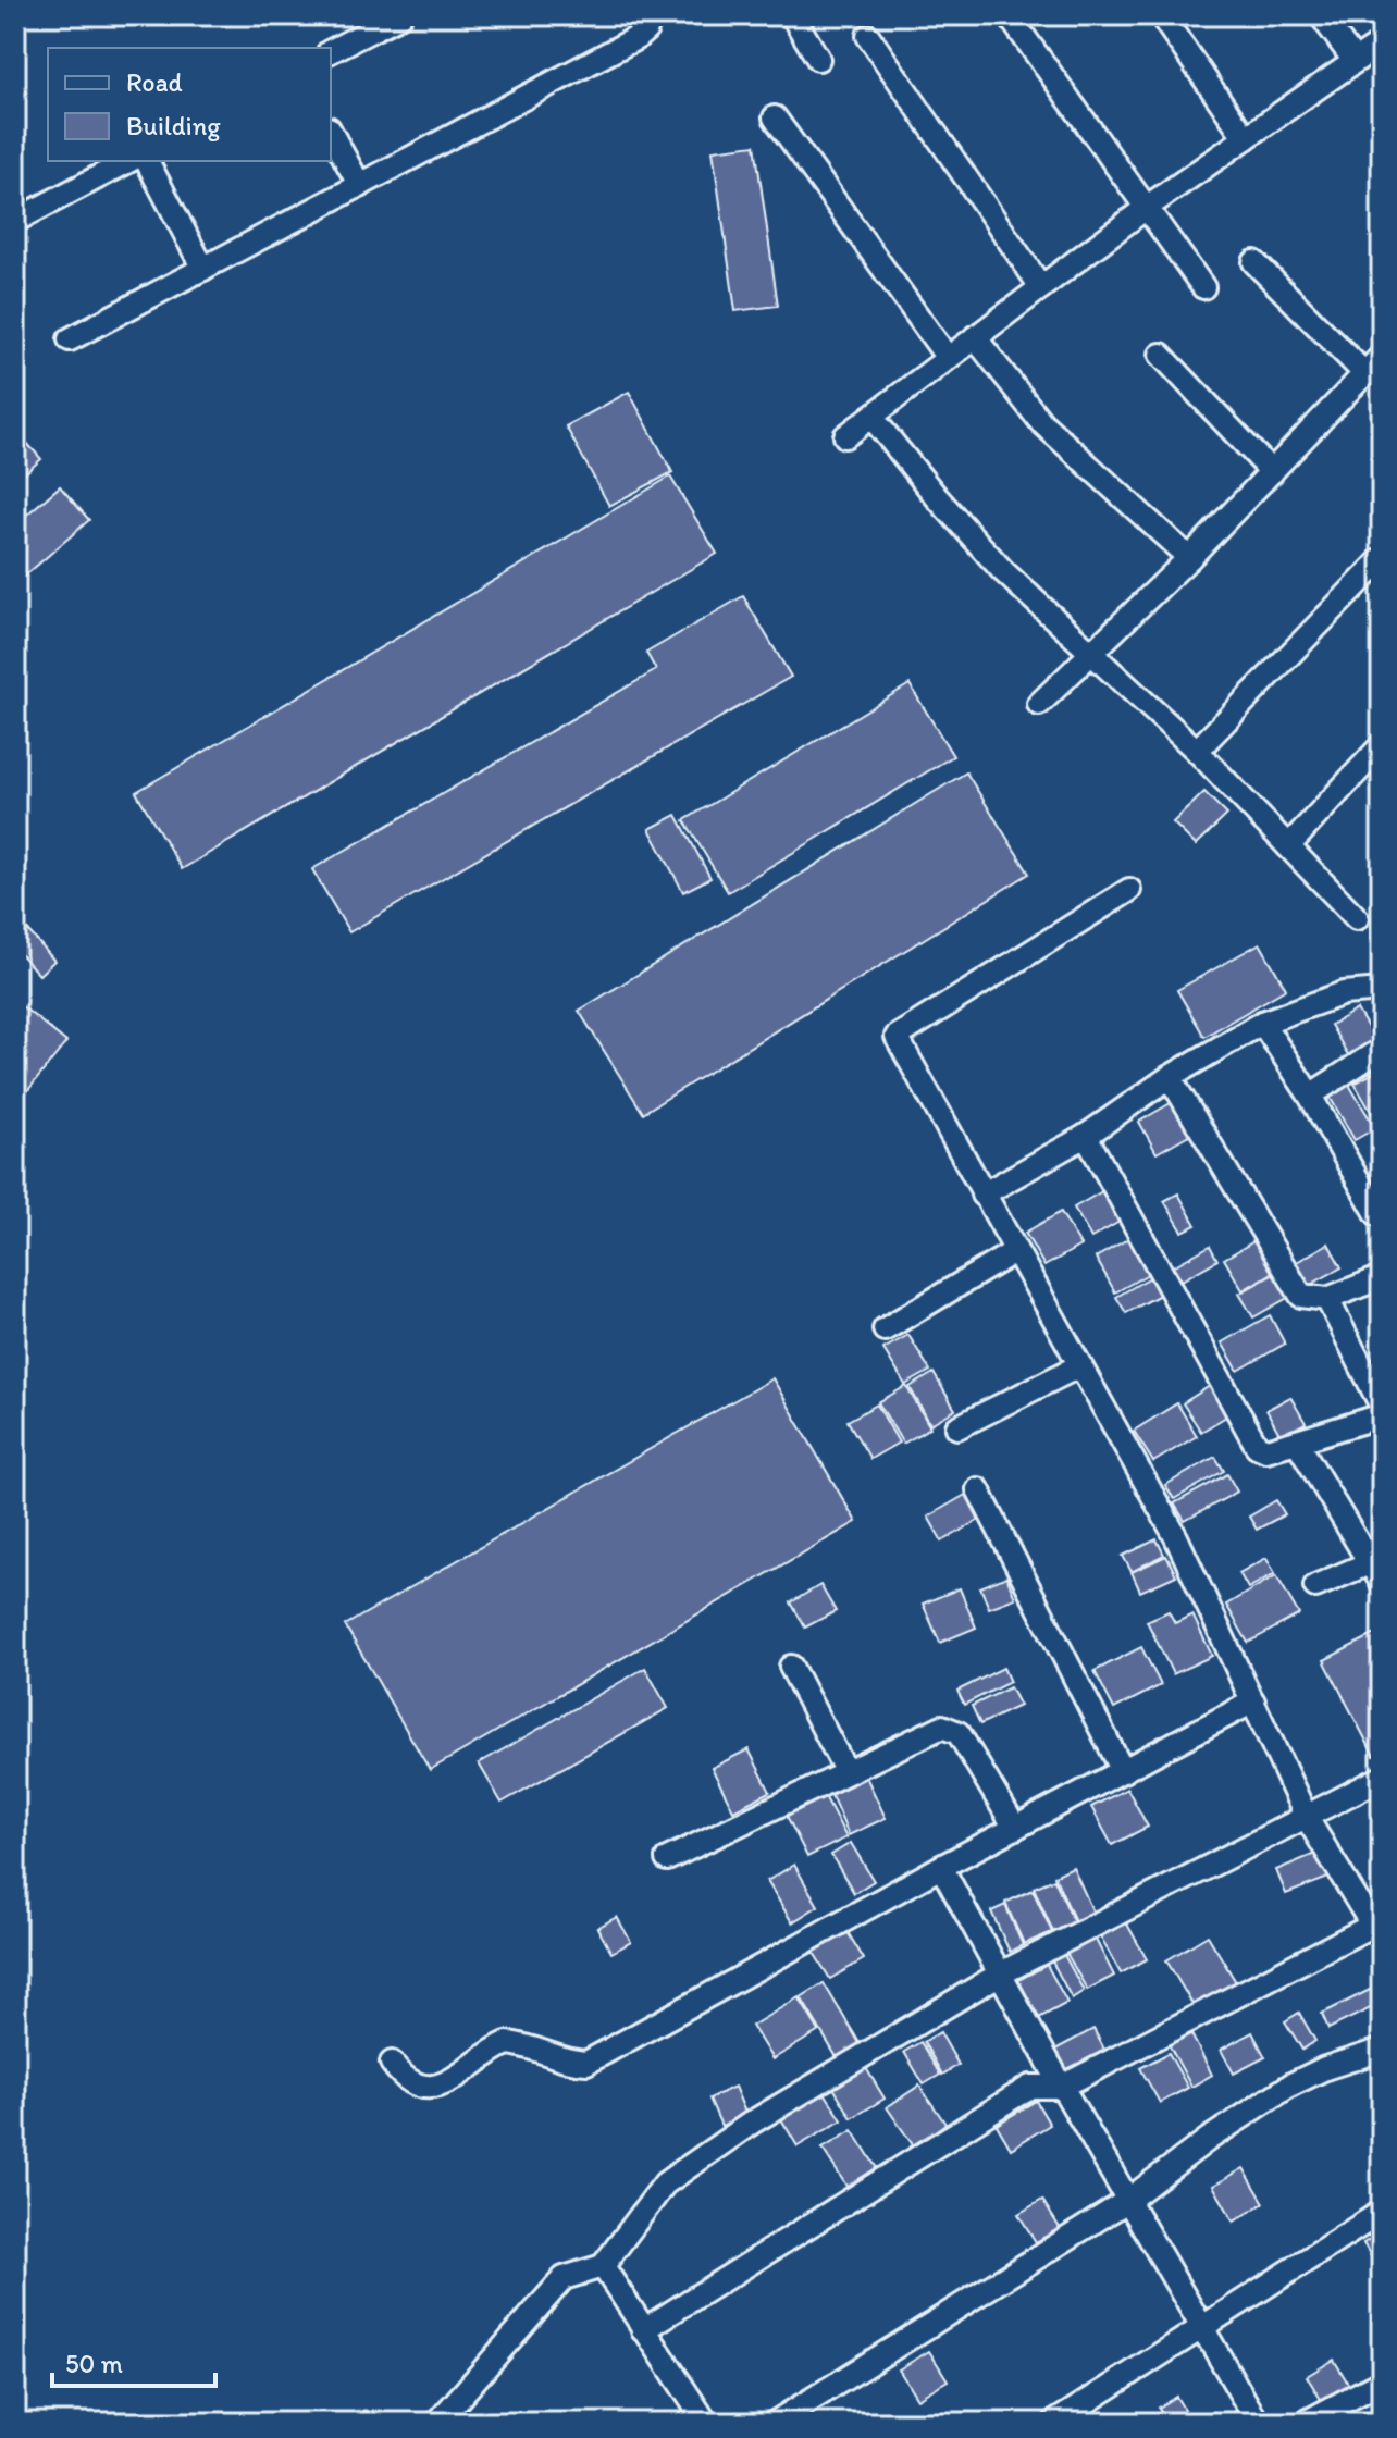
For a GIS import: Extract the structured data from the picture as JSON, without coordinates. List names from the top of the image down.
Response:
{
  "legend": ["Road", "Building"],
  "scale_bar": "50 m"
}
